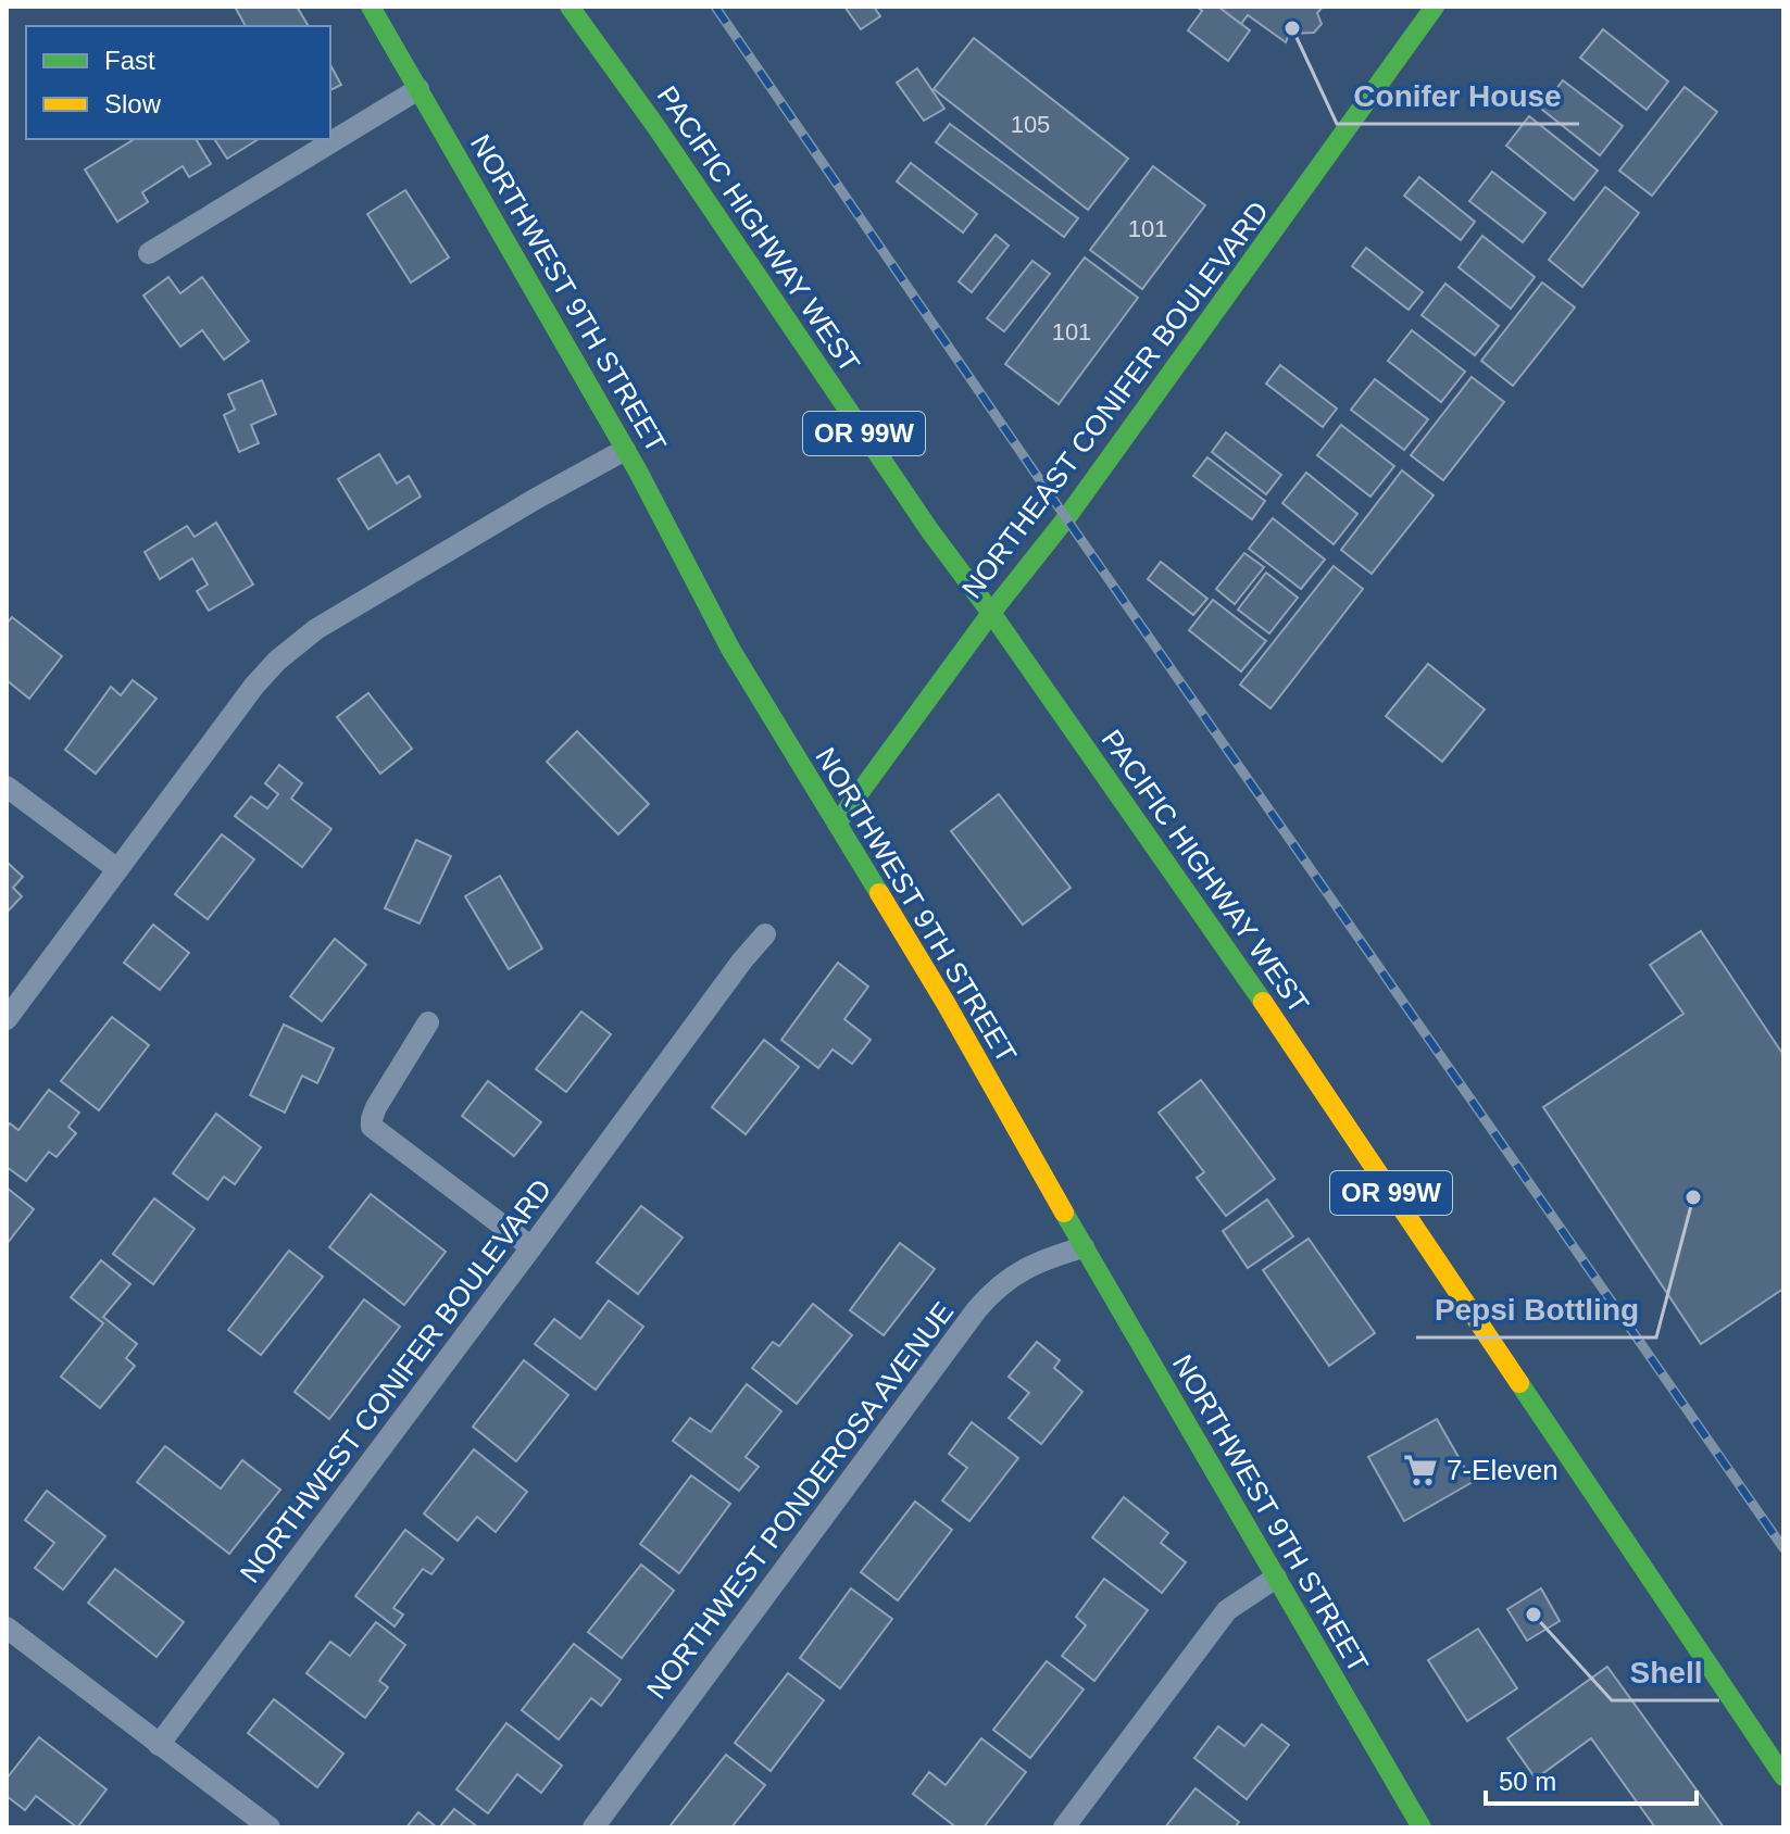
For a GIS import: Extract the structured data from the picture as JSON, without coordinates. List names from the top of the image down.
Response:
{
  "streets": {
    "main road": [
      "PACIFIC HIGHWAY WEST",
      "NORTHWEST 9TH STREET",
      "NORTHEAST CONIFER BOULEVARD",
      "OR 99W"
    ],
    "street": ["NORTHWEST CONIFER BOULEVARD", "NORTHWEST PONDEROSA AVENUE"]
  },
  "crossings": [
    ["PACIFIC HIGHWAY WEST", "NORTHEAST CONIFER BOULEVARD"],
    ["NORTHWEST 9TH STREET", "NORTHEAST CONIFER BOULEVARD"],
    ["NORTHWEST 9TH STREET", "NORTHWEST PONDEROSA AVENUE"]
  ],
  "places": {
    "other": ["Conifer House", "Pepsi Bottling", "Shell"],
    "supermarket": ["7-Eleven"]
  },
  "house_numbers": ["105", "101", "101"],
  "legend": ["Fast", "Slow"],
  "scale_bar": "50 m"
}
